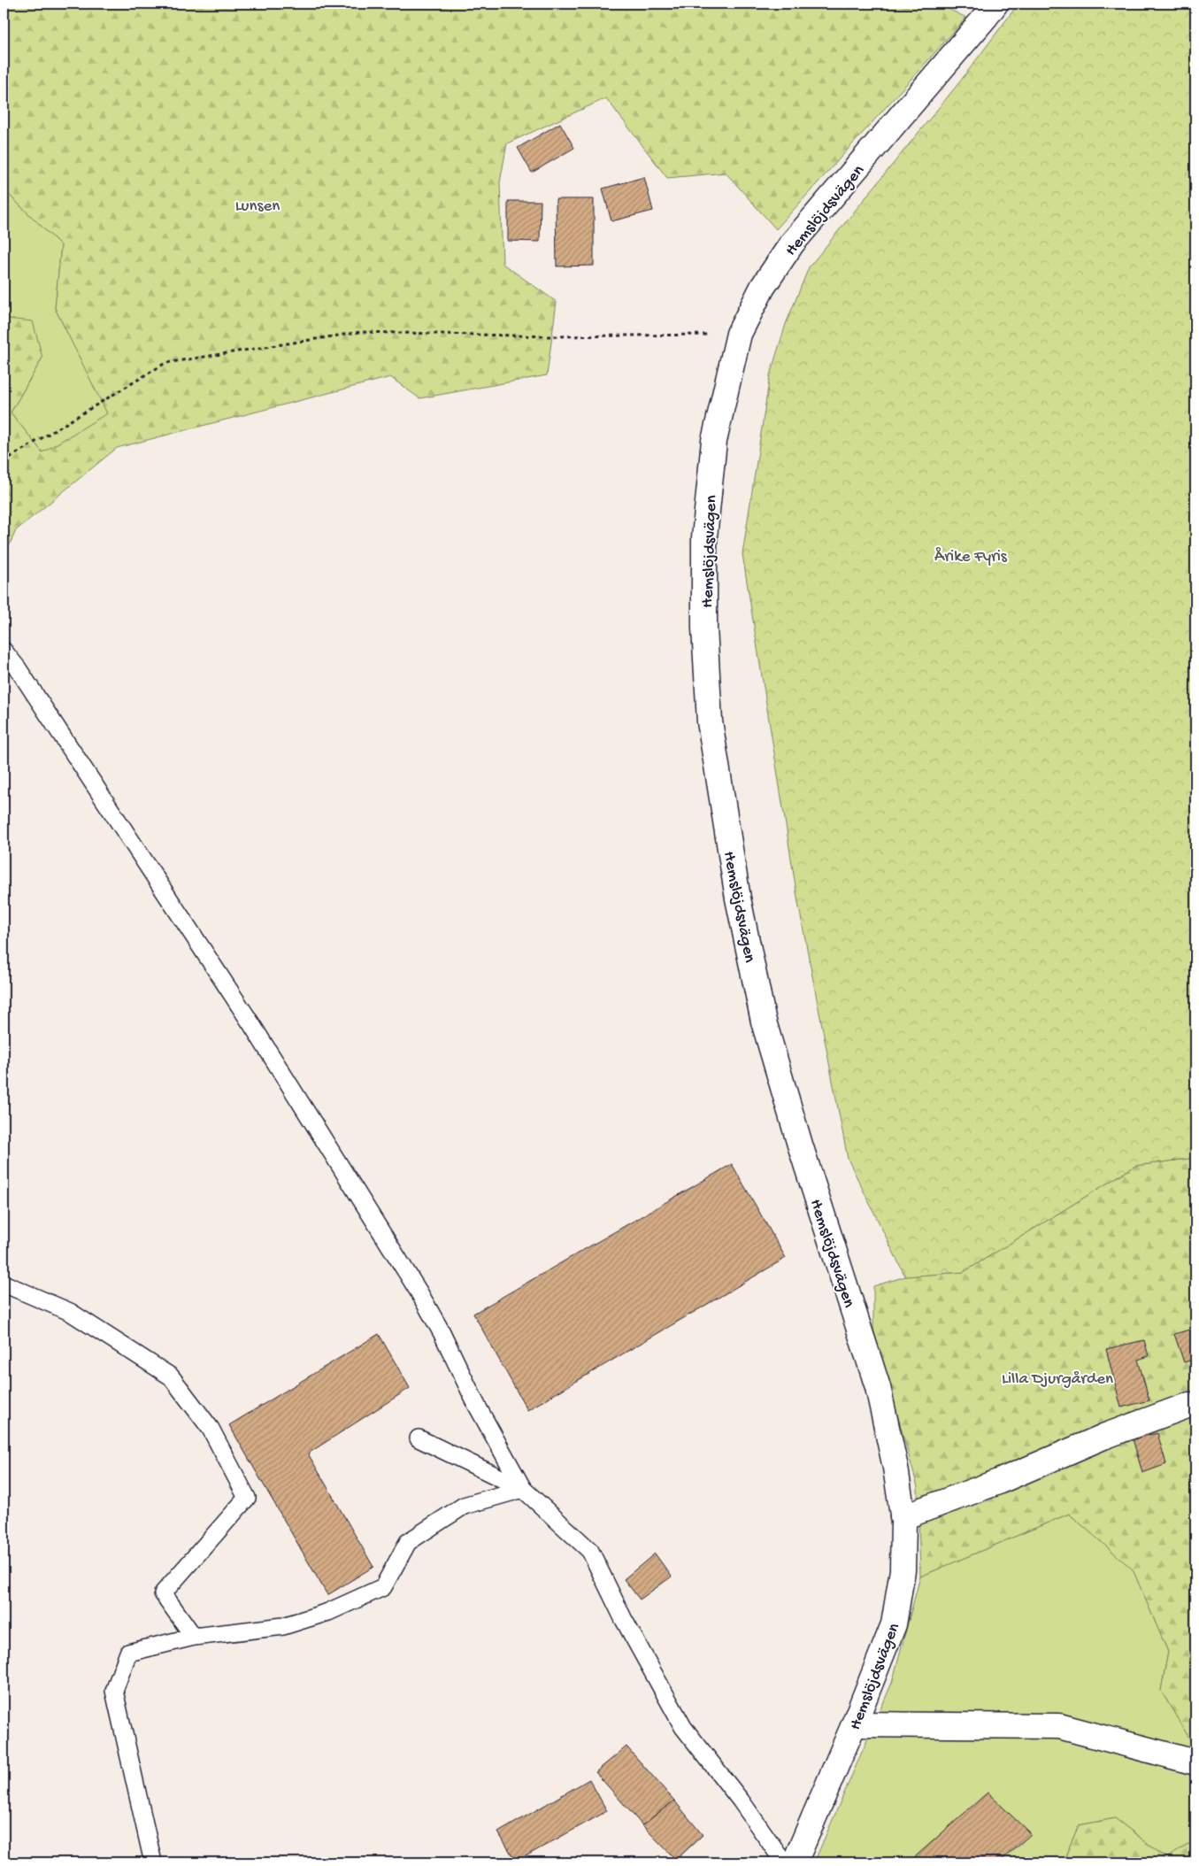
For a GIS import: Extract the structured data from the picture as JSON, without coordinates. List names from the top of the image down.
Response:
{
  "streets": {
    "street": ["Hemslöjdsvägen"]
  },
  "parks": ["Lunsen", "Årike Fyris", "Lilla Djurgården"]
}
